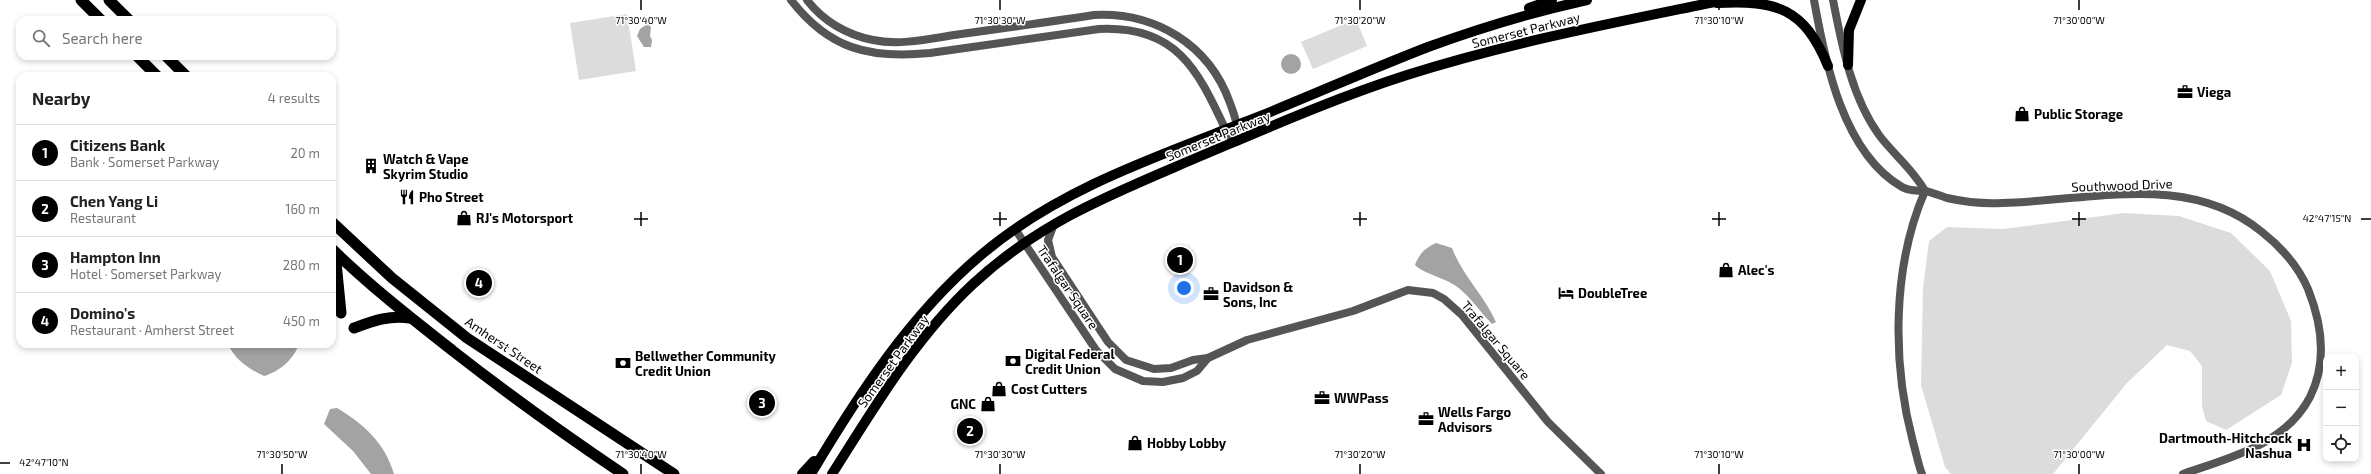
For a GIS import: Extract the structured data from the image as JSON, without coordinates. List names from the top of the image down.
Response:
{
  "streets": {
    "highway": ["Amherst Street"],
    "main road": ["Somerset Parkway"],
    "street": ["Southwood Drive", "Trafalgar Square"]
  },
  "crossings": [
    ["Somerset Parkway", "Trafalgar Square"]
  ],
  "places": {
    "office": [
      "Viega",
      "Davidson & Sons, Inc",
      "WWPass",
      "Wells Fargo Advisors"
    ],
    "shop": [
      "Public Storage",
      "RJ's Motorsport",
      "Alec's",
      "Cost Cutters",
      "GNC",
      "Hobby Lobby"
    ],
    "building": ["Watch & Vape Skyrim Studio"],
    "restaurant": ["Pho Street"],
    "hotel": ["DoubleTree"],
    "bank": ["Digital Federal Credit Union", "Bellwether Community Credit Union"],
    "hospital": ["Dartmouth-Hitchcock Nashua"]
  },
  "page": {
    "search": "Search here",
    "heading": ["Nearby", "4 results"],
    "list": [
      {
        "mark": "1",
        "name": "Citizens Bank",
        "note": "Bank · Somerset Parkway",
        "value": "20 m"
      },
      {
        "mark": "2",
        "name": "Chen Yang Li",
        "note": "Restaurant",
        "value": "160 m"
      },
      {
        "mark": "3",
        "name": "Hampton Inn",
        "note": "Hotel · Somerset Parkway",
        "value": "280 m"
      },
      {
        "mark": "4",
        "name": "Domino's",
        "note": "Restaurant · Amherst Street",
        "value": "450 m"
      }
    ],
    "pins": [
      "1",
      "4",
      "3",
      "2"
    ],
    "map_buttons": ["+", "−"]
  },
  "coordinates": [
    "71°30'40\"W",
    "71°30'30\"W",
    "71°30'20\"W",
    "71°30'10\"W",
    "71°30'00\"W",
    "42°47'15\"N",
    "71°30'50\"W",
    "42°47'10\"N"
  ]
}
